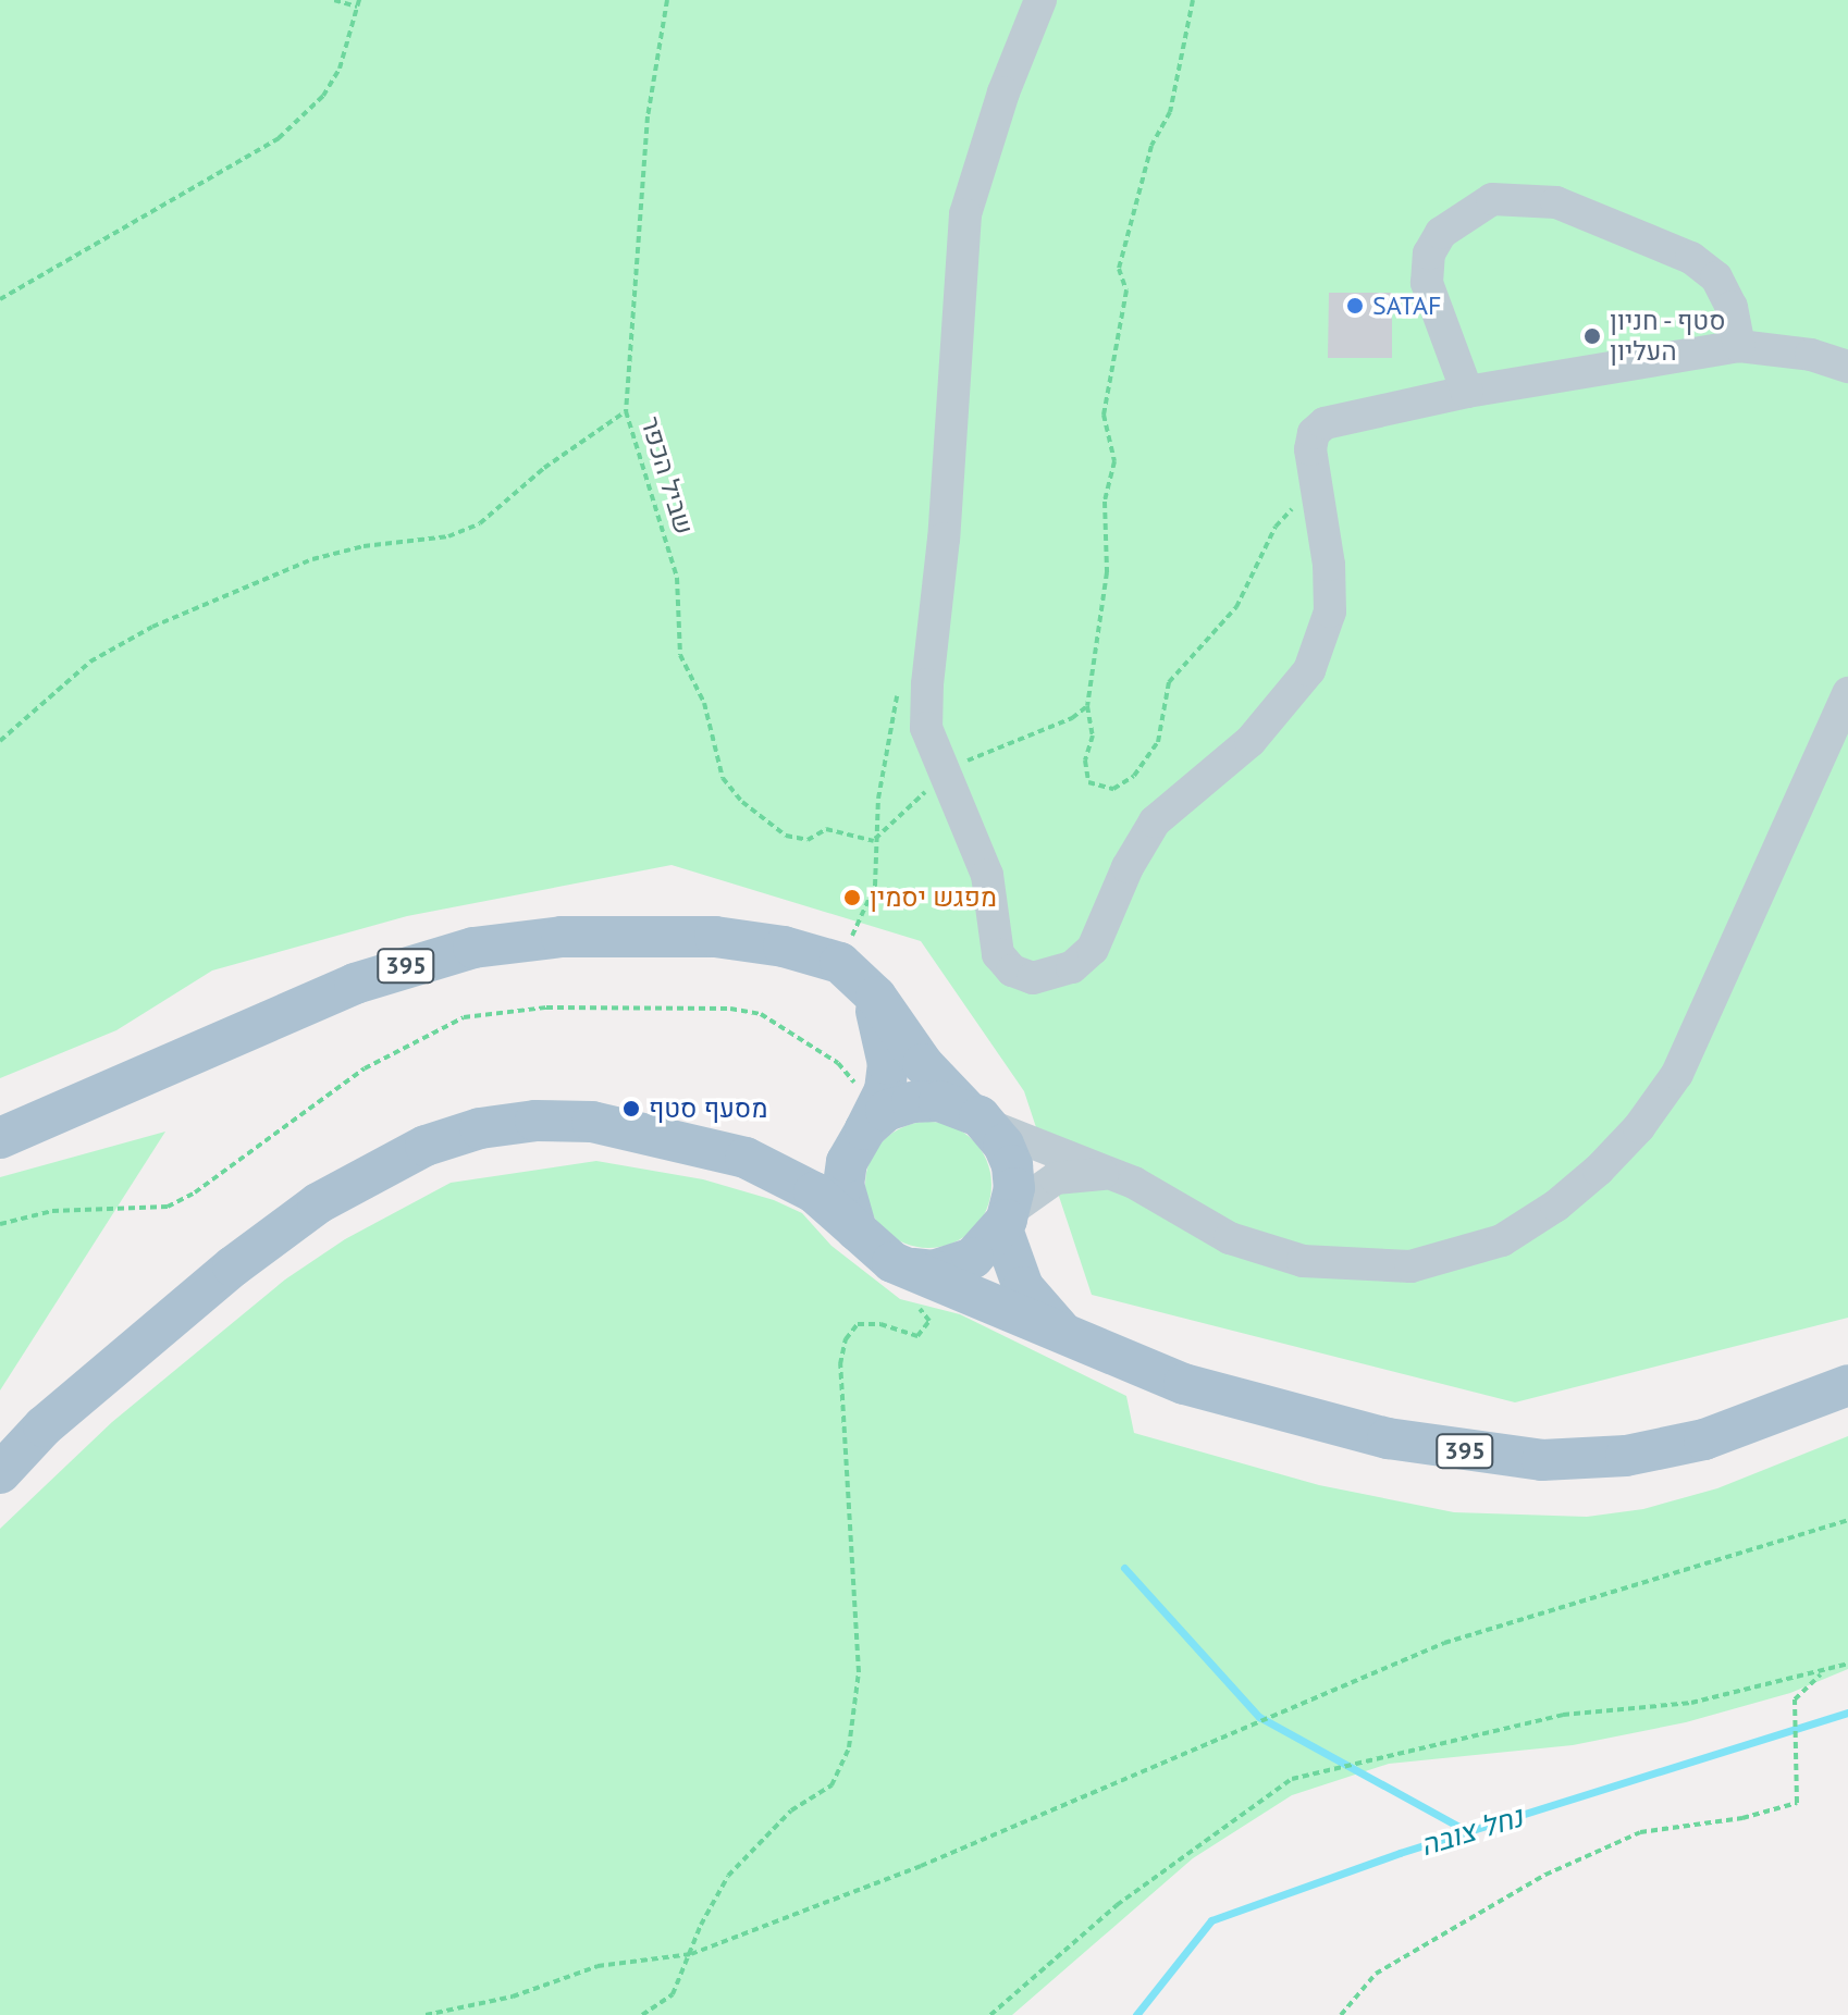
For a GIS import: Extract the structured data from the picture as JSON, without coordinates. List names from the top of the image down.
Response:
{
  "streets": {
    "main road": ["395"],
    "path": ["שביל הכפר"]
  },
  "water": ["נחל צובה"],
  "places": [
    "SATAF",
    "סטף - חניון העליון",
    "מפגש יסמין",
    "מסעף סטף"
  ]
}
